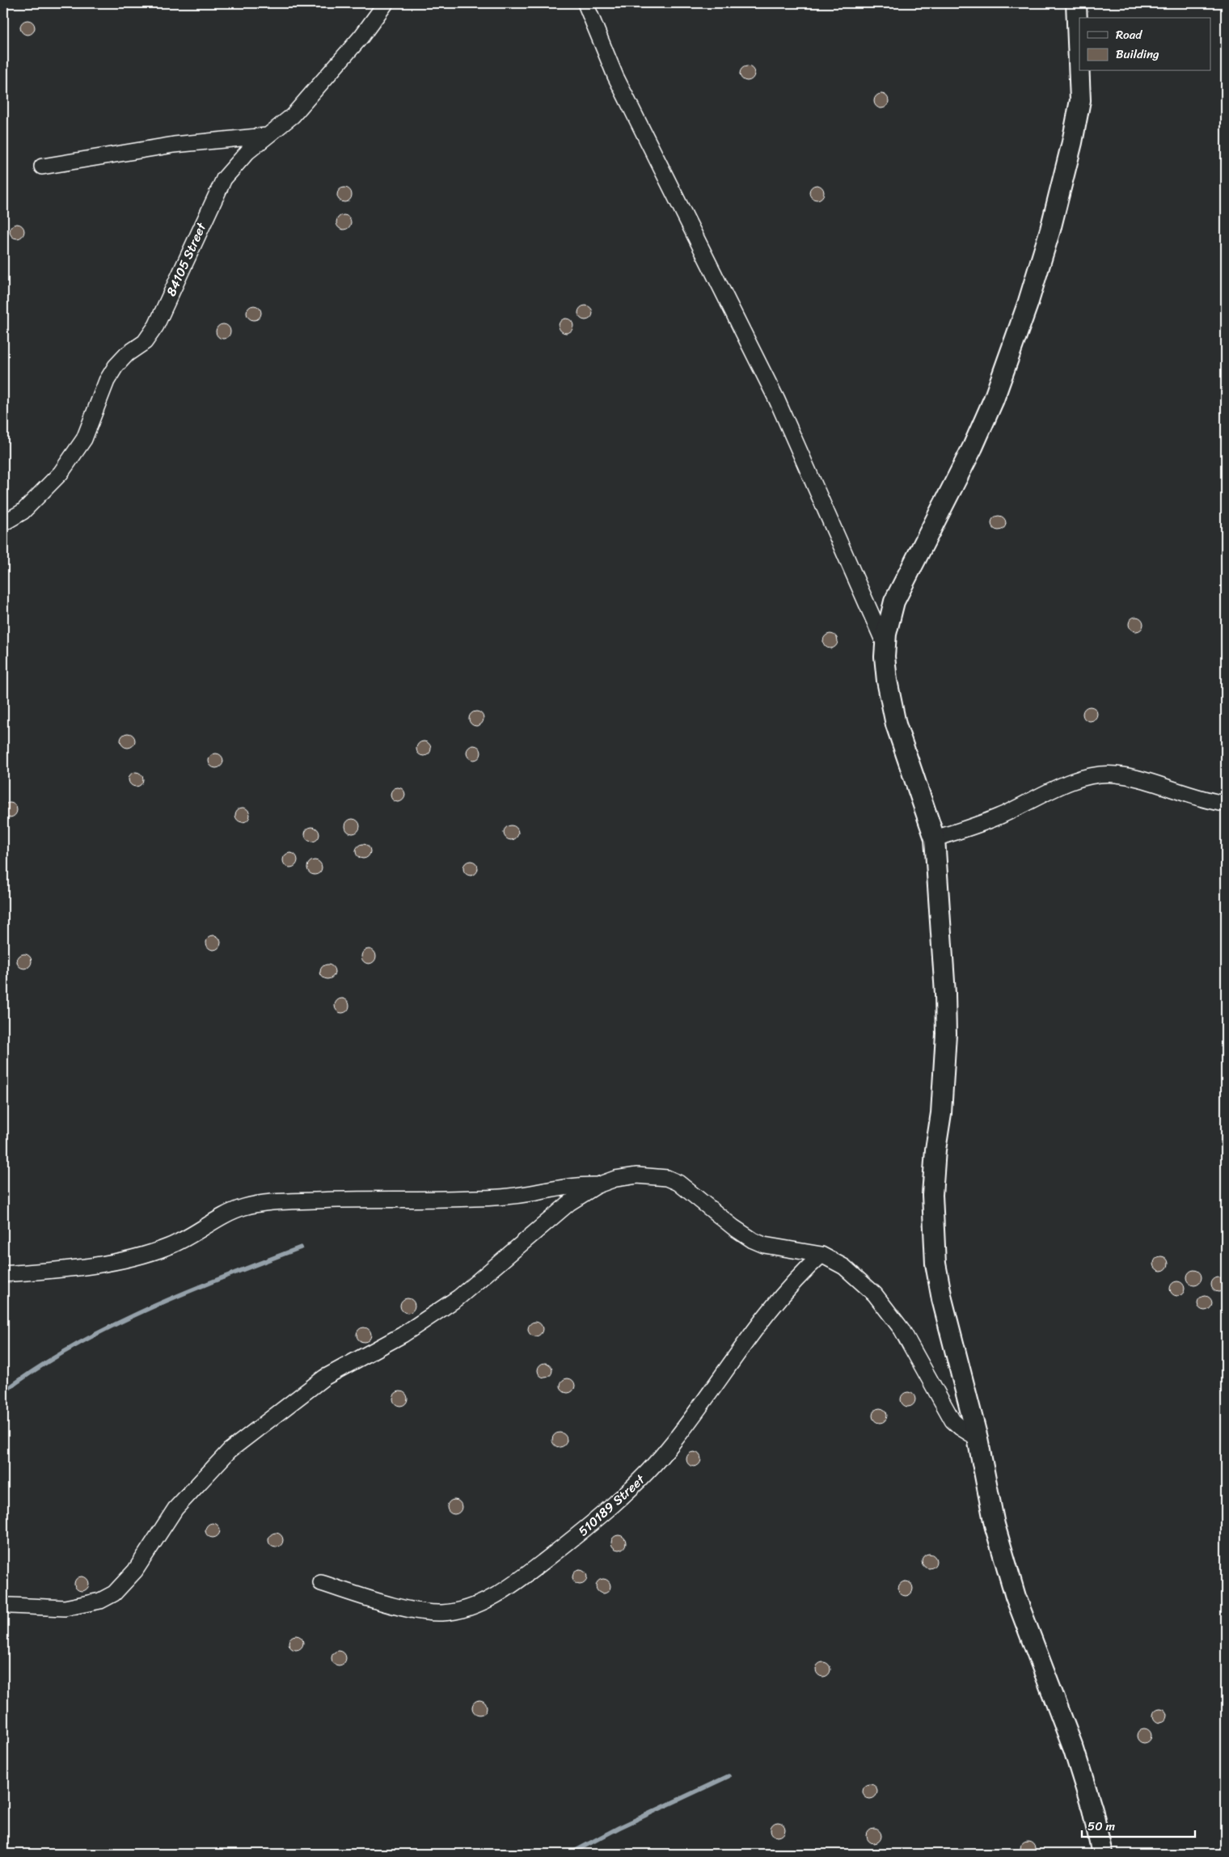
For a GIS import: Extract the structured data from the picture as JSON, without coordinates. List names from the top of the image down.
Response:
{
  "streets": {
    "street": ["84105 Street", "510189 Street"]
  },
  "legend": ["Road", "Building"],
  "scale_bar": "50 m"
}
